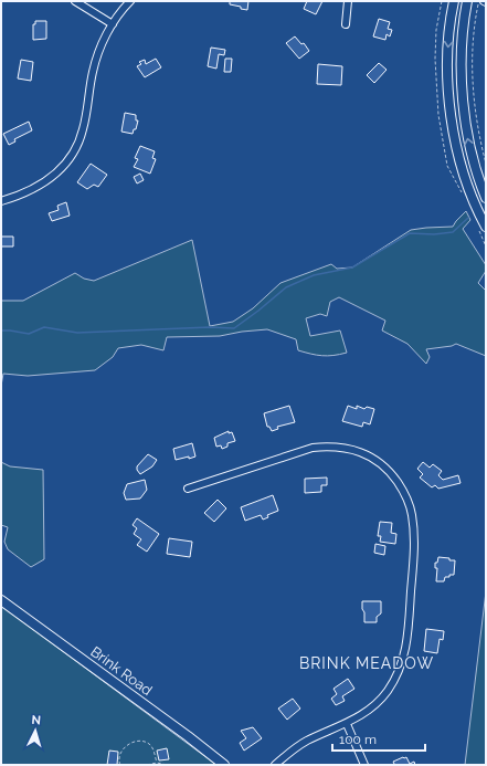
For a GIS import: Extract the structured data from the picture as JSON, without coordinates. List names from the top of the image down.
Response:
{
  "streets": {
    "main road": ["Brink Road"]
  },
  "districts": ["BRINK MEADOW"],
  "scale_bar": "100 m",
  "north": "top"
}
